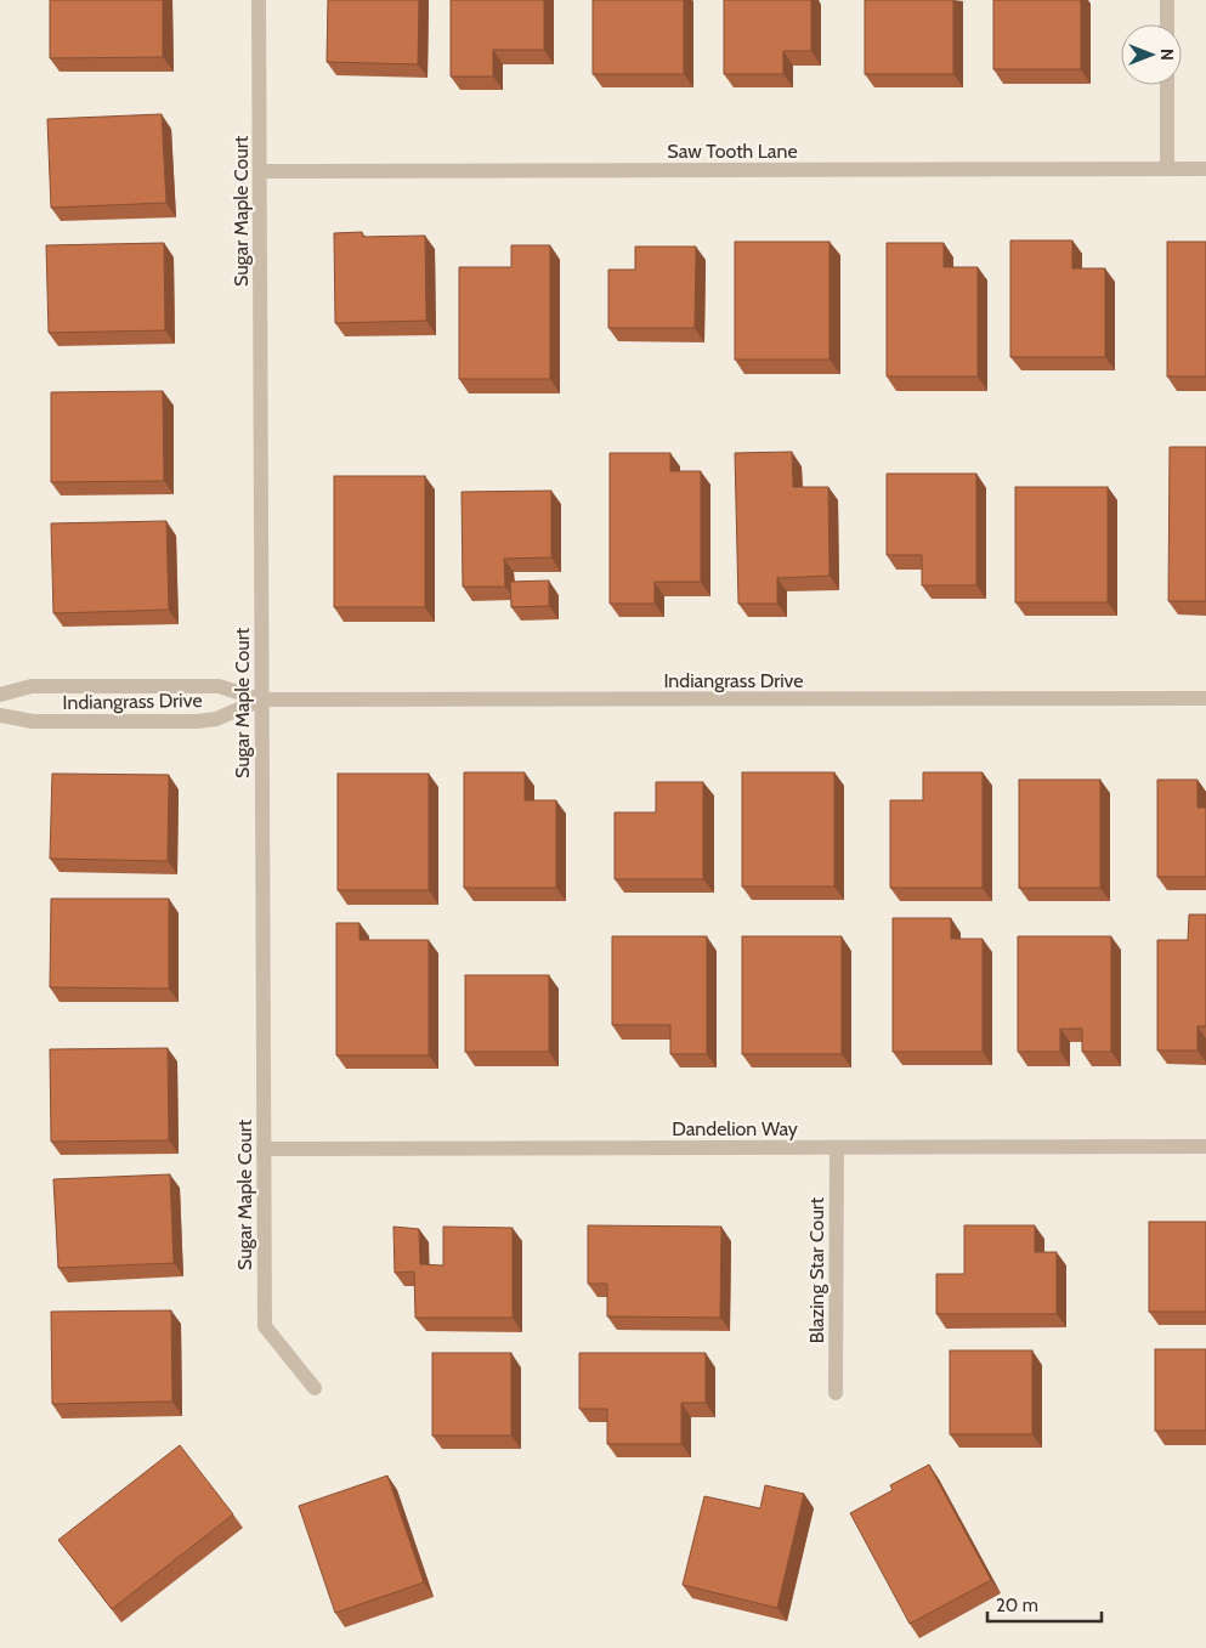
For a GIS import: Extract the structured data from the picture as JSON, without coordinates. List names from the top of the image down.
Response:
{
  "streets": {
    "street": [
      "Saw Tooth Lane",
      "Sugar Maple Court",
      "Indiangrass Drive",
      "Dandelion Way",
      "Blazing Star Court"
    ]
  },
  "crossings": [
    ["Saw Tooth Lane", "Sugar Maple Court"],
    ["Sugar Maple Court", "Indiangrass Drive"],
    ["Sugar Maple Court", "Dandelion Way"],
    ["Dandelion Way", "Blazing Star Court"]
  ],
  "scale_bar": "20 m",
  "north": "right"
}
